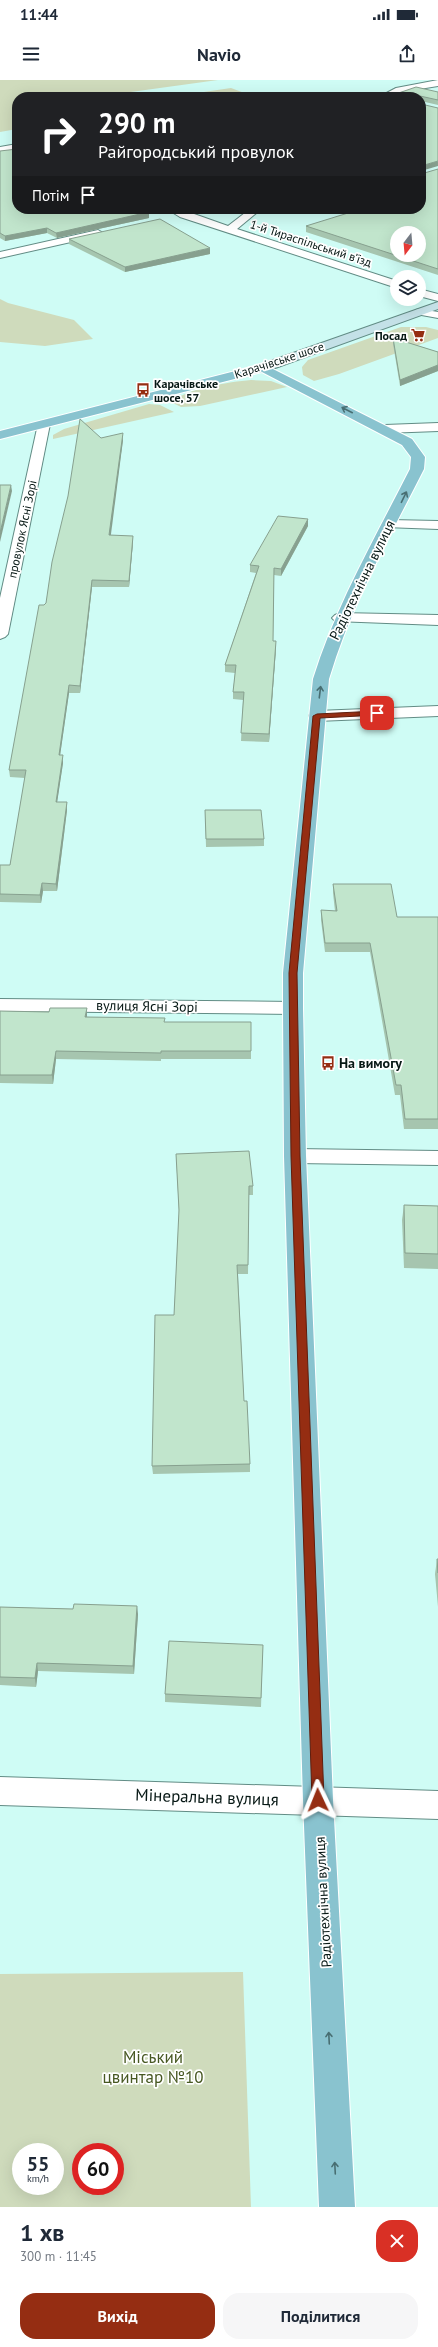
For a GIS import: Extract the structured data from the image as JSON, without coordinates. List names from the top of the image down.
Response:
{
  "streets": {
    "main road": ["Карачівське шосе", "Радіотехнічна вулиця"],
    "street": [
      "1-й Тираспільський в’їзд",
      "провулок Ясні Зорі",
      "вулиця Ясні Зорі",
      "Мінеральна вулиця"
    ]
  },
  "crossings": [
    ["Карачівське шосе", "провулок Ясні Зорі"],
    ["Карачівське шосе", "Радіотехнічна вулиця"],
    ["Радіотехнічна вулиця", "вулиця Ясні Зорі"],
    ["Радіотехнічна вулиця", "Мінеральна вулиця"]
  ],
  "parks": ["Міський цвинтар №10"],
  "places": {
    "supermarket": ["Посад"],
    "bus stop": ["Карачівське шосе, 57", "На вимогу"]
  },
  "north": "bottom",
  "page": {
    "status": "11:44",
    "header": "Navio",
    "turn": ["290 m", "Райгородський провулок"],
    "then": "Потім",
    "speed": "55 km/h",
    "limit": "60",
    "heading": ["1 хв", "300 m · 11:45"],
    "buttons": ["Вихід", "Поділитися"]
  }
}
